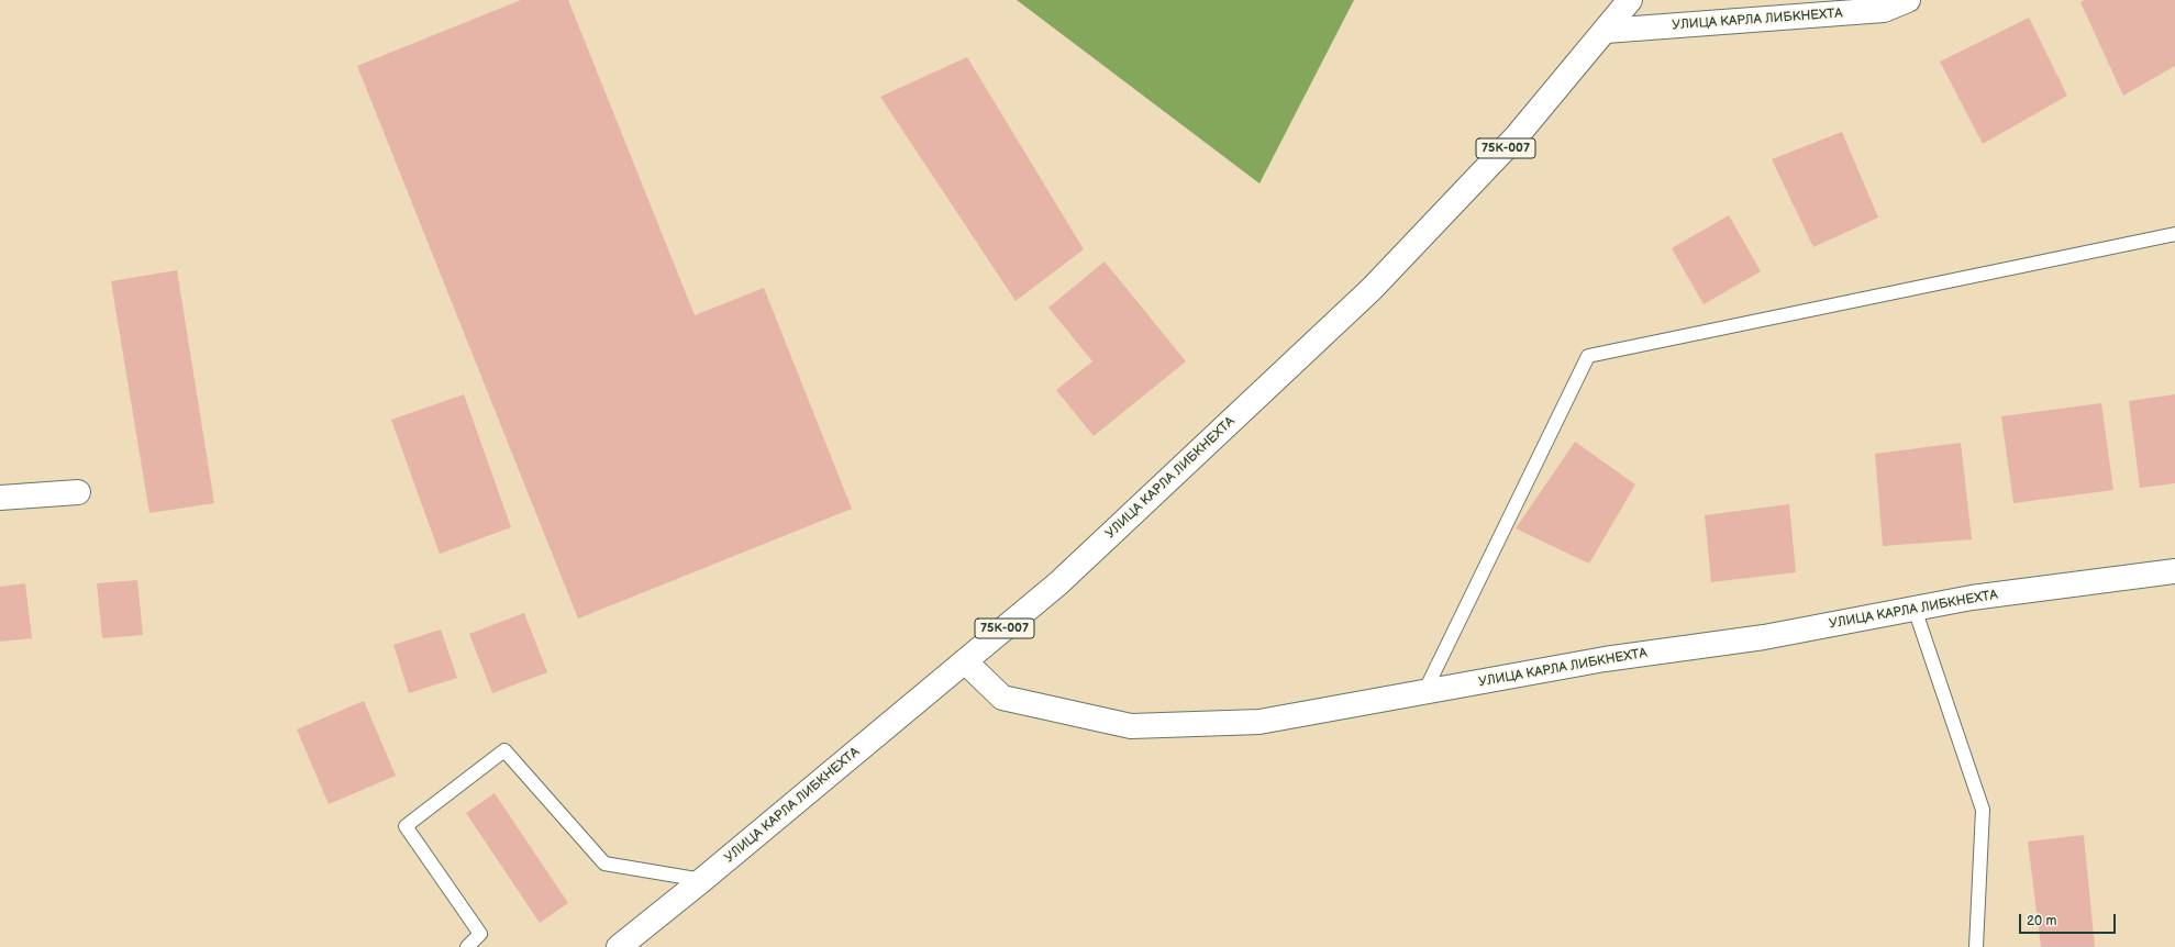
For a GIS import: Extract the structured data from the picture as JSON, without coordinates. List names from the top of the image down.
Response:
{
  "streets": {
    "street": ["УЛИЦА КАРЛА ЛИБКНЕХТА", "75К-007"]
  },
  "crossings": [
    ["УЛИЦА КАРЛА ЛИБКНЕХТА", "75К-007"]
  ],
  "scale_bar": "20 m"
}
